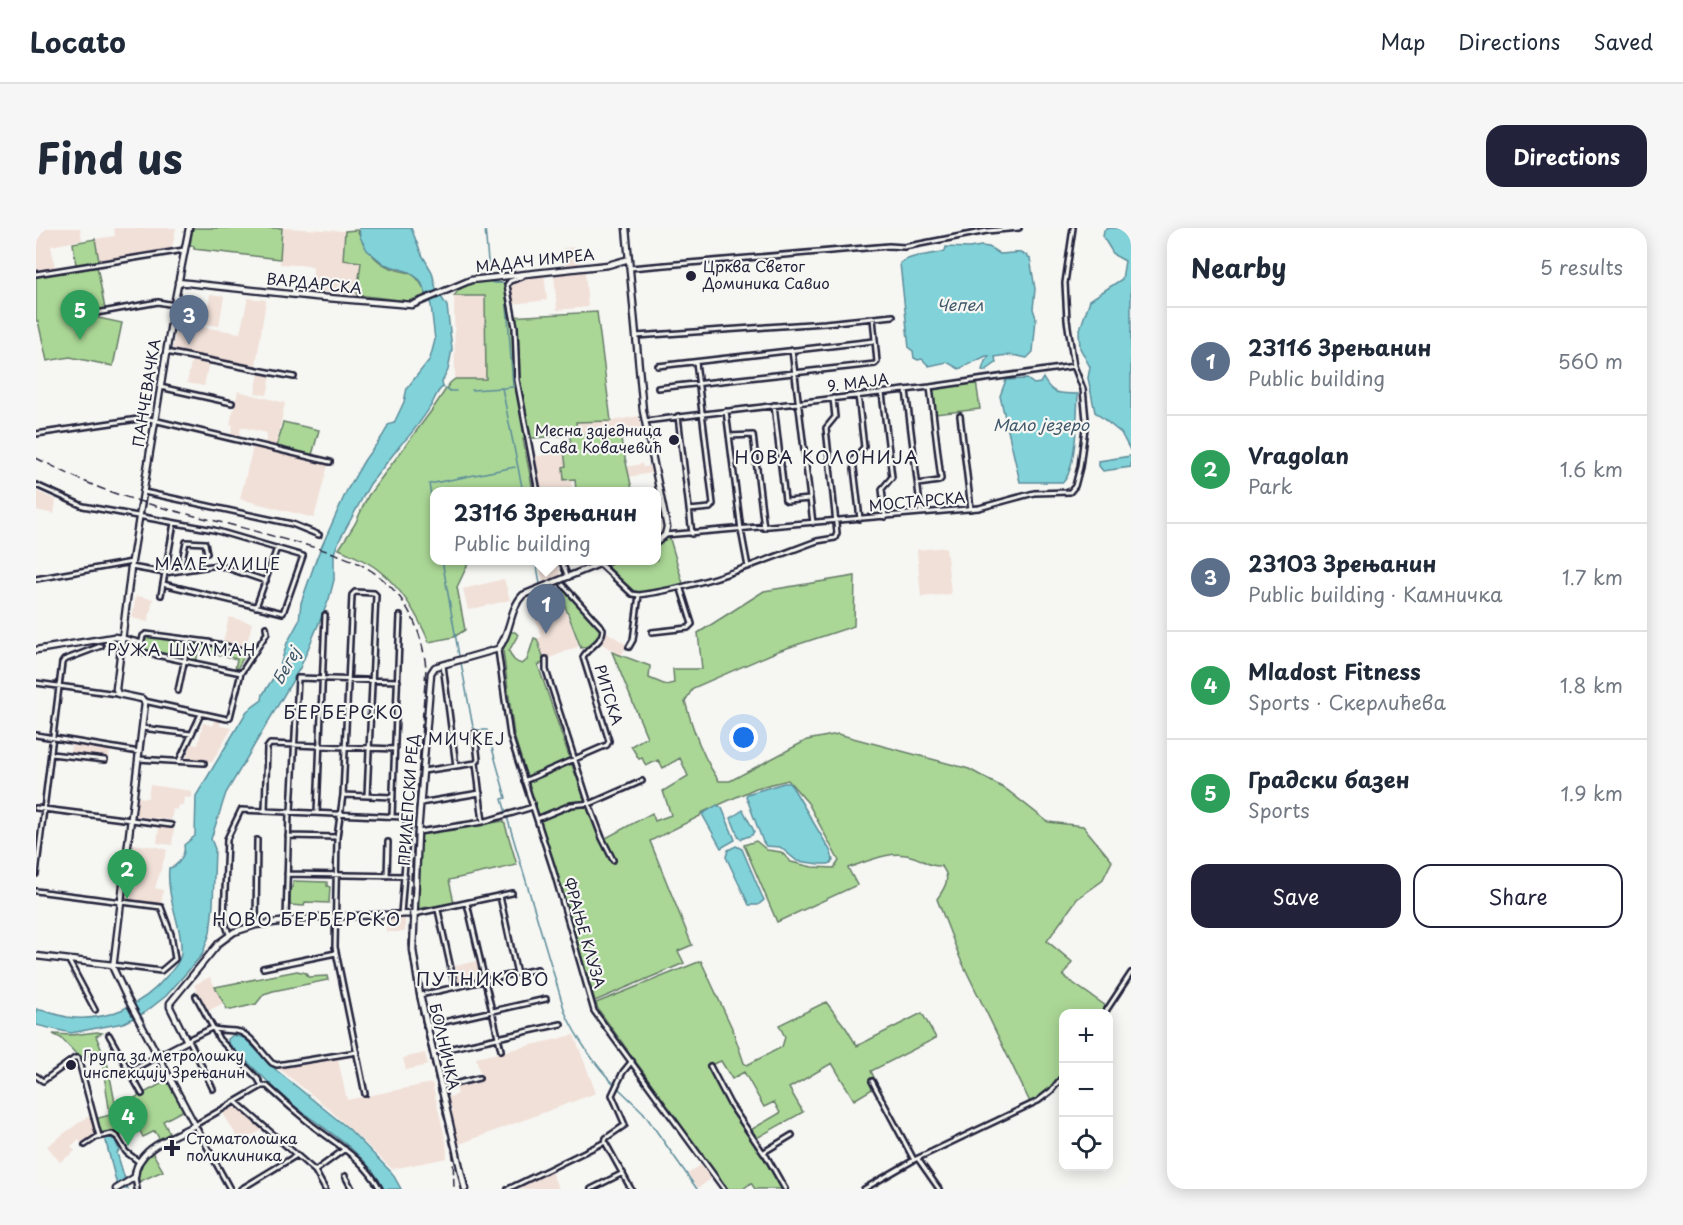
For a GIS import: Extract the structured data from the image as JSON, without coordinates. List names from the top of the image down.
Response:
{
  "streets": {
    "street": [
      "МАДАЧ ИМРЕА",
      "ВАРДАРСКА",
      "9. МАЈА",
      "ПАНЧЕВАЧКА",
      "МОСТАРСКА",
      "РИТСКА",
      "ПРИЛЕПСКИ РЕД",
      "ФРАЊЕ КЛУЗА",
      "БОЛНИЧКА"
    ]
  },
  "crossings": [
    ["МАДАЧ ИМРЕА", "ВАРДАРСКА"],
    ["ВАРДАРСКА", "ПАНЧЕВАЧКА"],
    ["9. МАЈА", "МОСТАРСКА"],
    ["РИТСКА", "ФРАЊЕ КЛУЗА"],
    ["ПРИЛЕПСКИ РЕД", "БОЛНИЧКА"]
  ],
  "districts": [
    "НОВА КОЛОНИЈА",
    "МАЛЕ УЛИЦЕ",
    "РУЖА ШУЛМАН",
    "БЕРБЕРСКО",
    "МИЧКЕЈ",
    "НОВО БЕРБЕРСКО",
    "ПУТНИКОВО"
  ],
  "water": ["Чепел", "Мало језеро", "Бегеј"],
  "places": {
    "other": ["Црква Светог Доминика Савио", "Месна заједница Сава Ковачевић", "Група за метролошку инспекцију Зрењанин"],
    "health": ["Стоматолошка поликлиника"]
  },
  "page": {
    "header": "Locato",
    "nav": ["Map", "Directions", "Saved"],
    "title": "Find us",
    "buttons": [
      "Directions",
      ["Save", "Share"]
    ],
    "heading": ["Nearby", "5 results"],
    "pins": [
      "5",
      "3",
      "1",
      "2",
      "4"
    ],
    "list": [
      {
        "mark": "1",
        "name": "23116 Зрењанин",
        "note": "Public building",
        "value": "560 m"
      },
      {
        "mark": "2",
        "name": "Vragolan",
        "note": "Park",
        "value": "1.6 km"
      },
      {
        "mark": "3",
        "name": "23103 Зрењанин",
        "note": "Public building · Камничка",
        "value": "1.7 km"
      },
      {
        "mark": "4",
        "name": "Mladost Fitness",
        "note": "Sports · Скерлићева",
        "value": "1.8 km"
      },
      {
        "mark": "5",
        "name": "Градски базен",
        "note": "Sports",
        "value": "1.9 km"
      }
    ],
    "popup": ["23116 Зрењанин", "Public building"],
    "map_buttons": ["+", "−"]
  }
}
